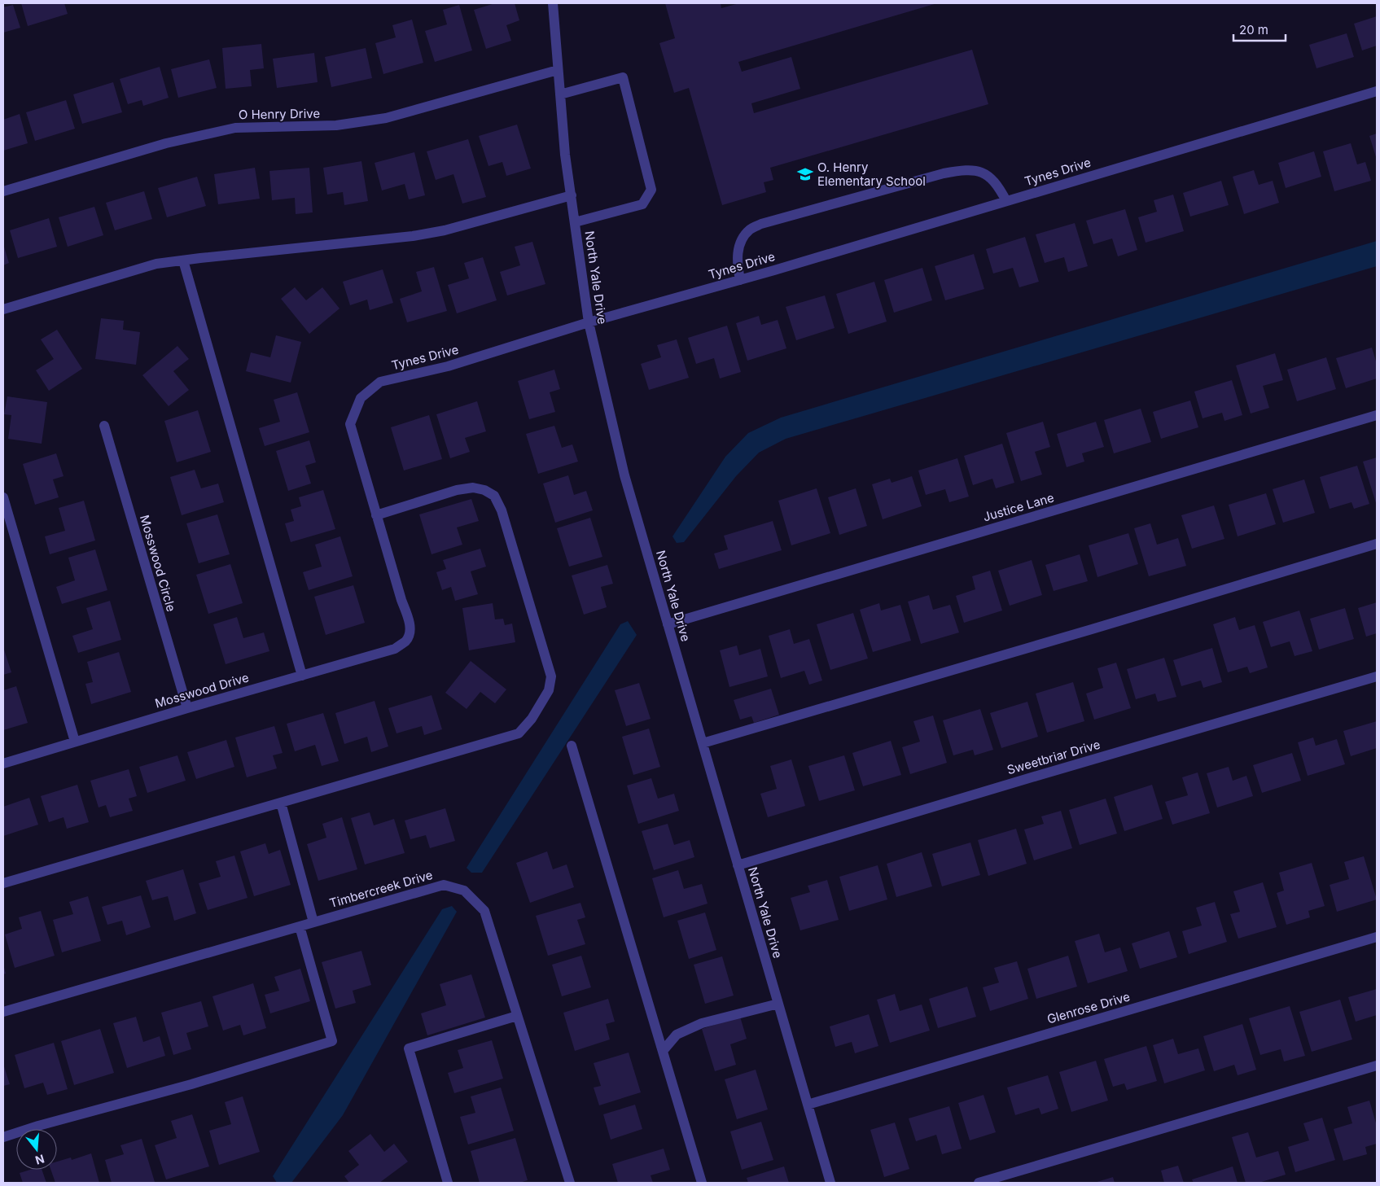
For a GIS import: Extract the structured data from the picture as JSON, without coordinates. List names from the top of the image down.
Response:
{
  "streets": {
    "street": [
      "O Henry Drive",
      "Tynes Drive",
      "North Yale Drive",
      "Justice Lane",
      "Mosswood Circle",
      "Mosswood Drive",
      "Sweetbriar Drive",
      "Timbercreek Drive",
      "Glenrose Drive"
    ]
  },
  "crossings": [
    ["O Henry Drive", "North Yale Drive"],
    ["Tynes Drive", "North Yale Drive"],
    ["Tynes Drive", "Mosswood Drive"],
    ["North Yale Drive", "Justice Lane"],
    ["North Yale Drive", "Sweetbriar Drive"],
    ["North Yale Drive", "Glenrose Drive"],
    ["Mosswood Circle", "Mosswood Drive"]
  ],
  "places": {
    "school or university": ["O. Henry Elementary School"]
  },
  "scale_bar": "20 m",
  "north": "bottom"
}
